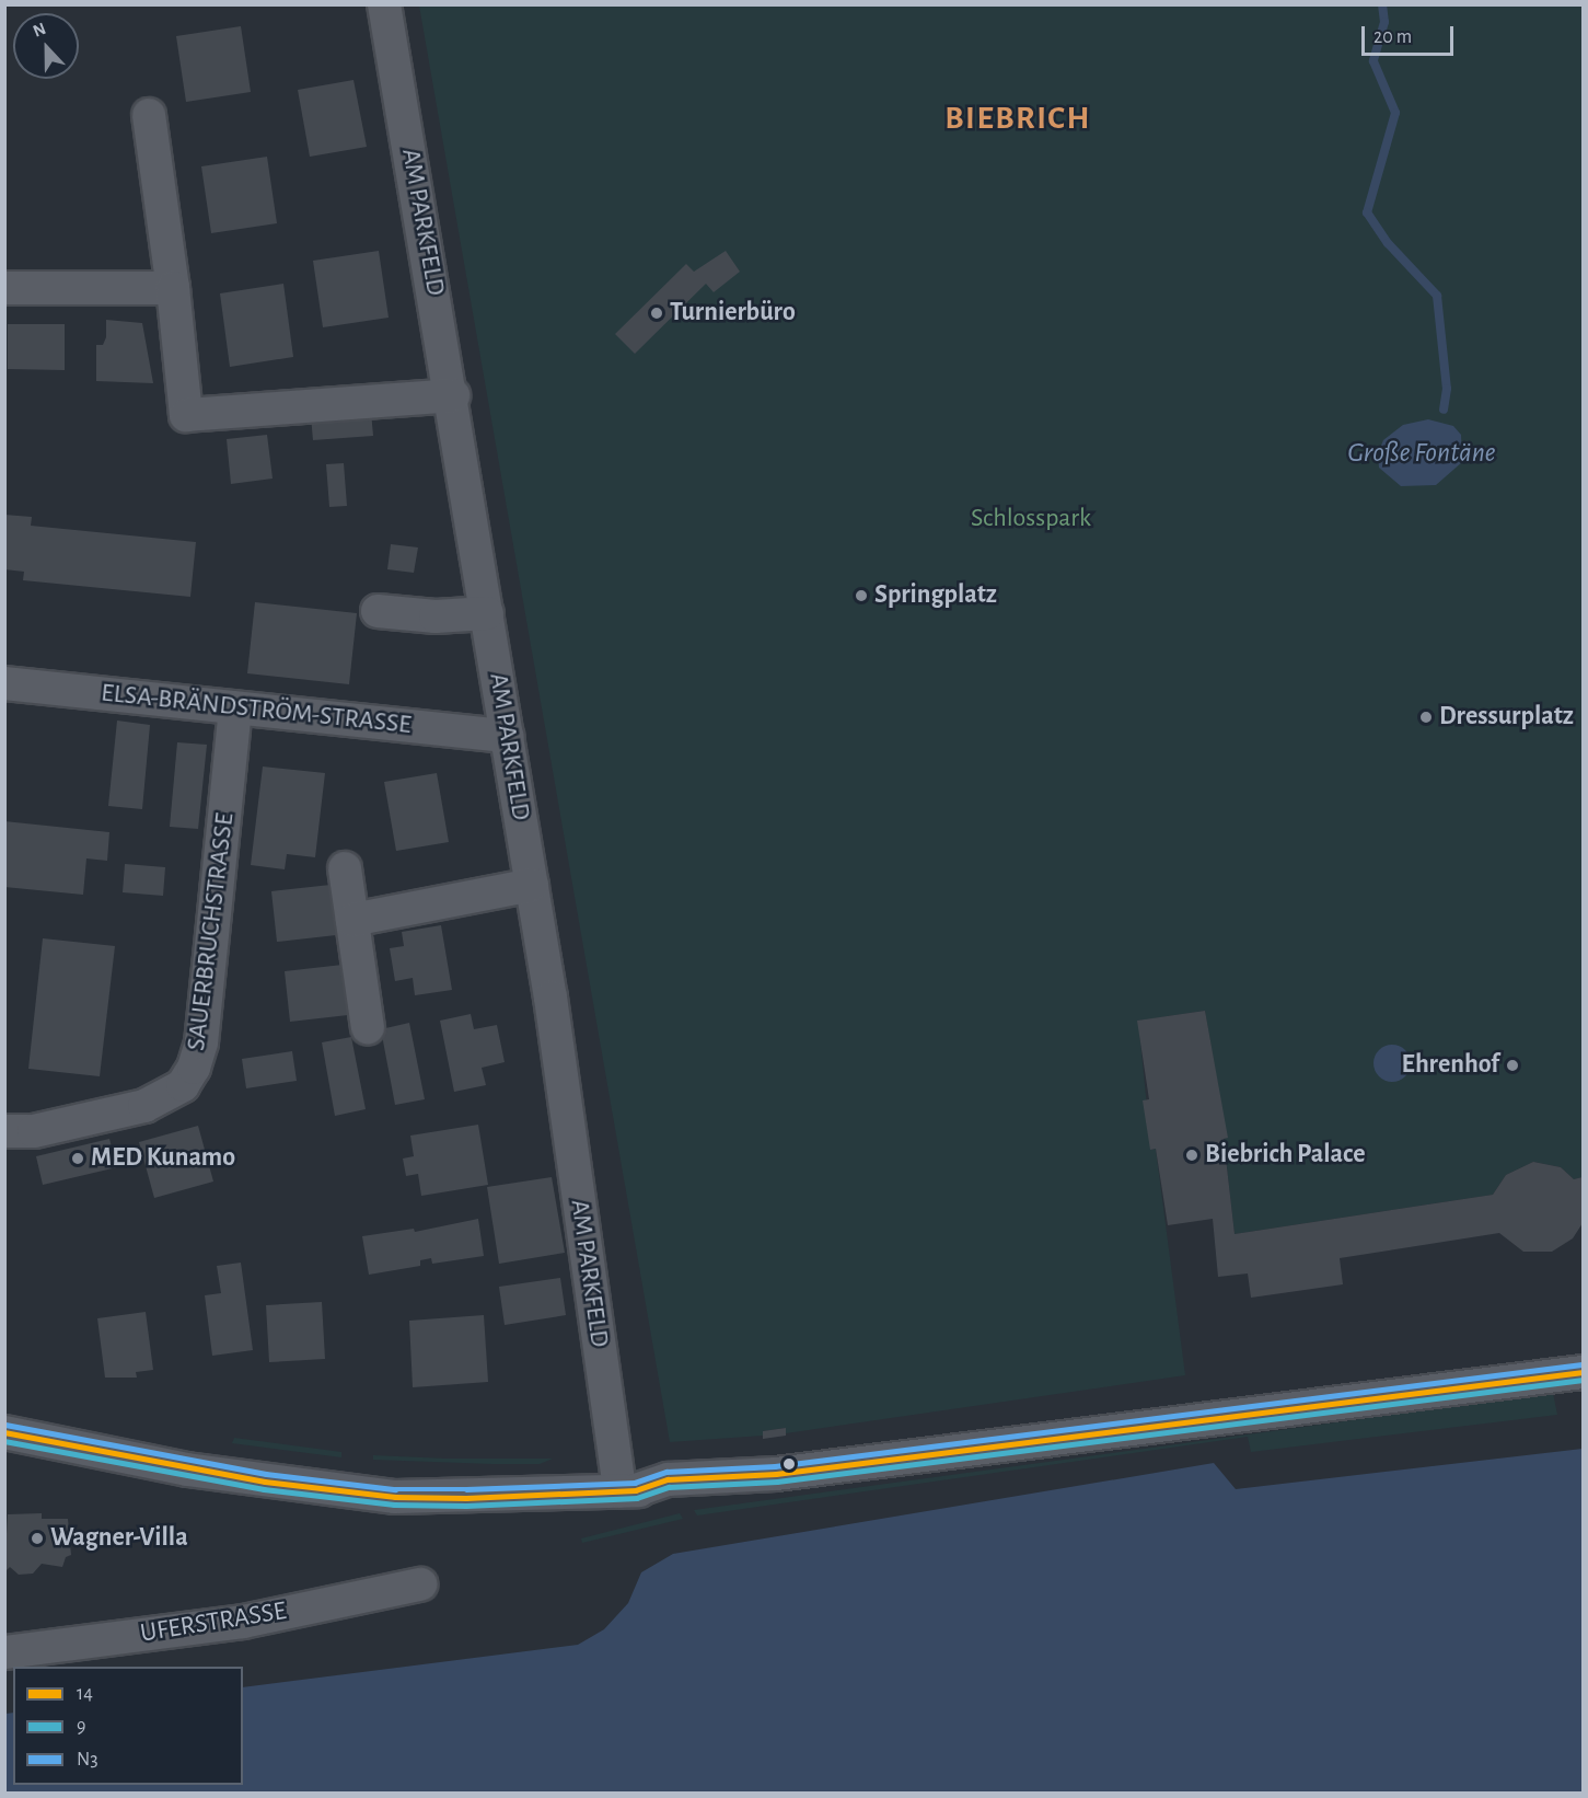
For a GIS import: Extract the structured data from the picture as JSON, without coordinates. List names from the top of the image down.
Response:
{
  "streets": {
    "street": [
      "AM PARKFELD",
      "ELSA-BRÄNDSTRÖM-STRASSE",
      "SAUERBRUCHSTRASSE",
      "UFERSTRASSE"
    ]
  },
  "crossings": [
    ["AM PARKFELD", "ELSA-BRÄNDSTRÖM-STRASSE"],
    ["ELSA-BRÄNDSTRÖM-STRASSE", "SAUERBRUCHSTRASSE"]
  ],
  "districts": ["BIEBRICH"],
  "water": ["Große Fontäne"],
  "parks": ["Schlosspark"],
  "places": [
    "Turnierbüro",
    "Springplatz",
    "Dressurplatz",
    "Ehrenhof",
    "Biebrich Palace",
    "MED Kunamo",
    "Wagner-Villa"
  ],
  "lines": ["transit line N3", "transit line 14", "transit line 9"],
  "legend": ["14", "9", "N3"],
  "scale_bar": "20 m",
  "north": "top"
}
